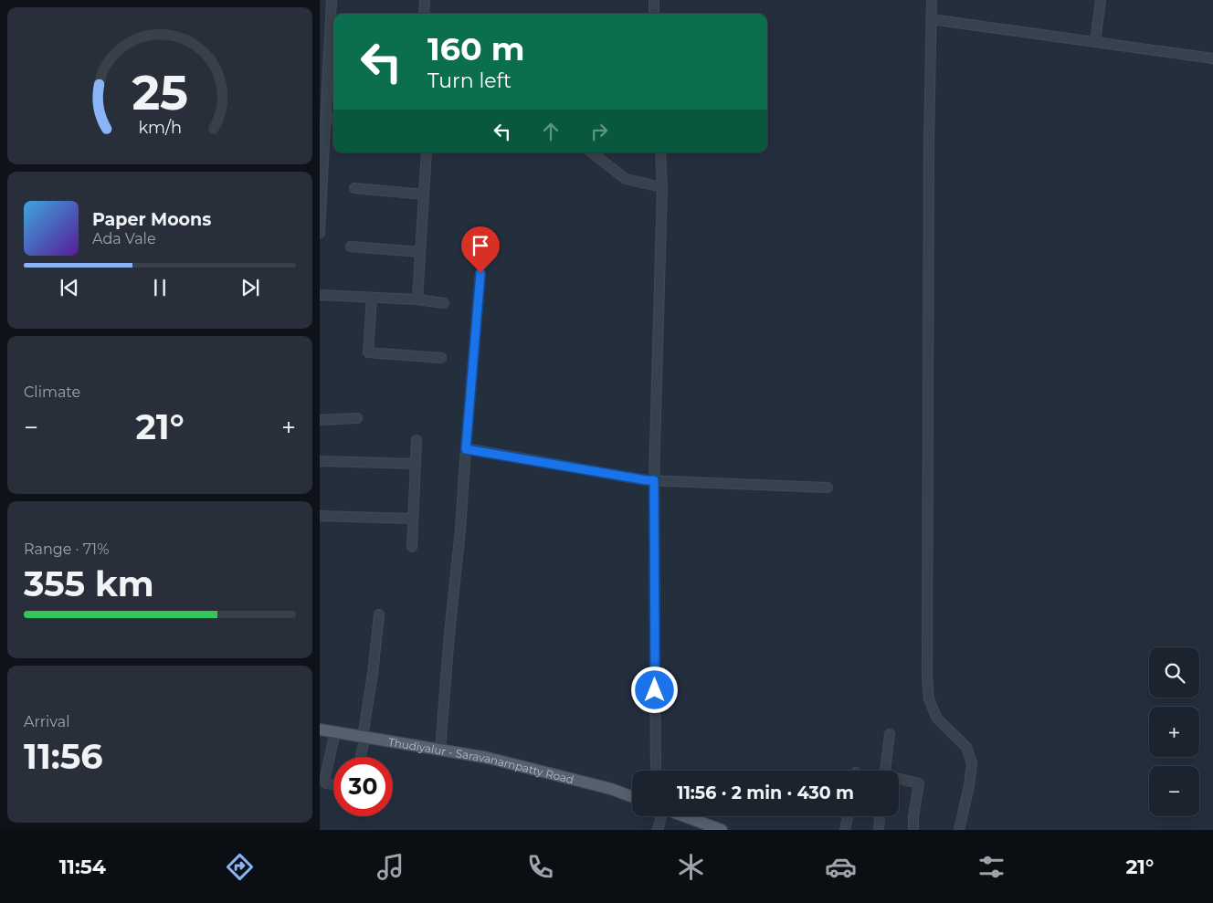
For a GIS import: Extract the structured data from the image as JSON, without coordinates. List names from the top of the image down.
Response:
{
  "streets": {
    "main road": ["Thudiyalur - Saravanampatty Road"]
  },
  "page": {
    "turn": ["160 m", "Turn left"],
    "song": ["Paper Moons", "Ada Vale"],
    "tile": [
      "Climate",
      ["Range · 71%", "355 km"],
      ["Arrival", "11:56"]
    ],
    "heat": ["−", "21°", "+"],
    "map_buttons": ["+", "−"],
    "limit": "30",
    "trip": "11:56 · 2 min · 430 m",
    "tabs": ["11:54", "21°"],
    "gauge": ["25", "km/h"]
  }
}
